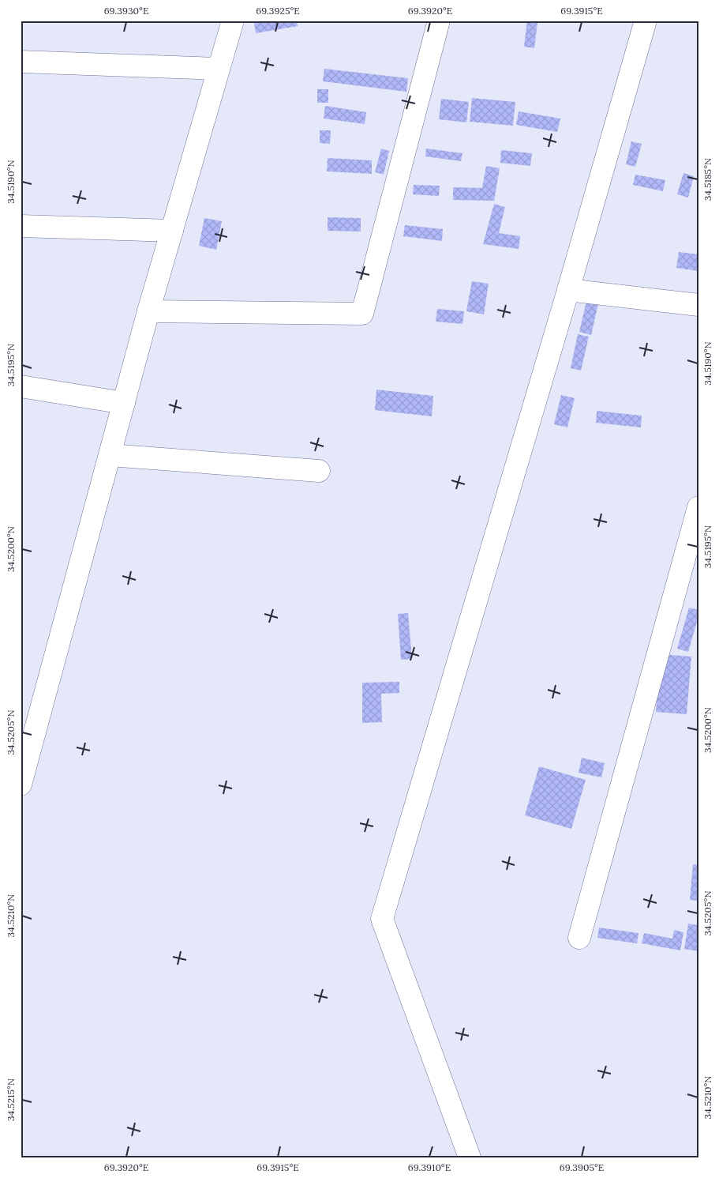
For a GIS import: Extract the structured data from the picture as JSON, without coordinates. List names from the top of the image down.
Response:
{
  "coordinates": [
    "69.3930°E",
    "69.3925°E",
    "69.3920°E",
    "69.3915°E",
    "34.5185°N",
    "34.5190°N",
    "34.5195°N",
    "34.5200°N",
    "34.5205°N",
    "34.5210°N",
    "34.5215°N",
    "69.3910°E",
    "69.3905°E"
  ]
}
